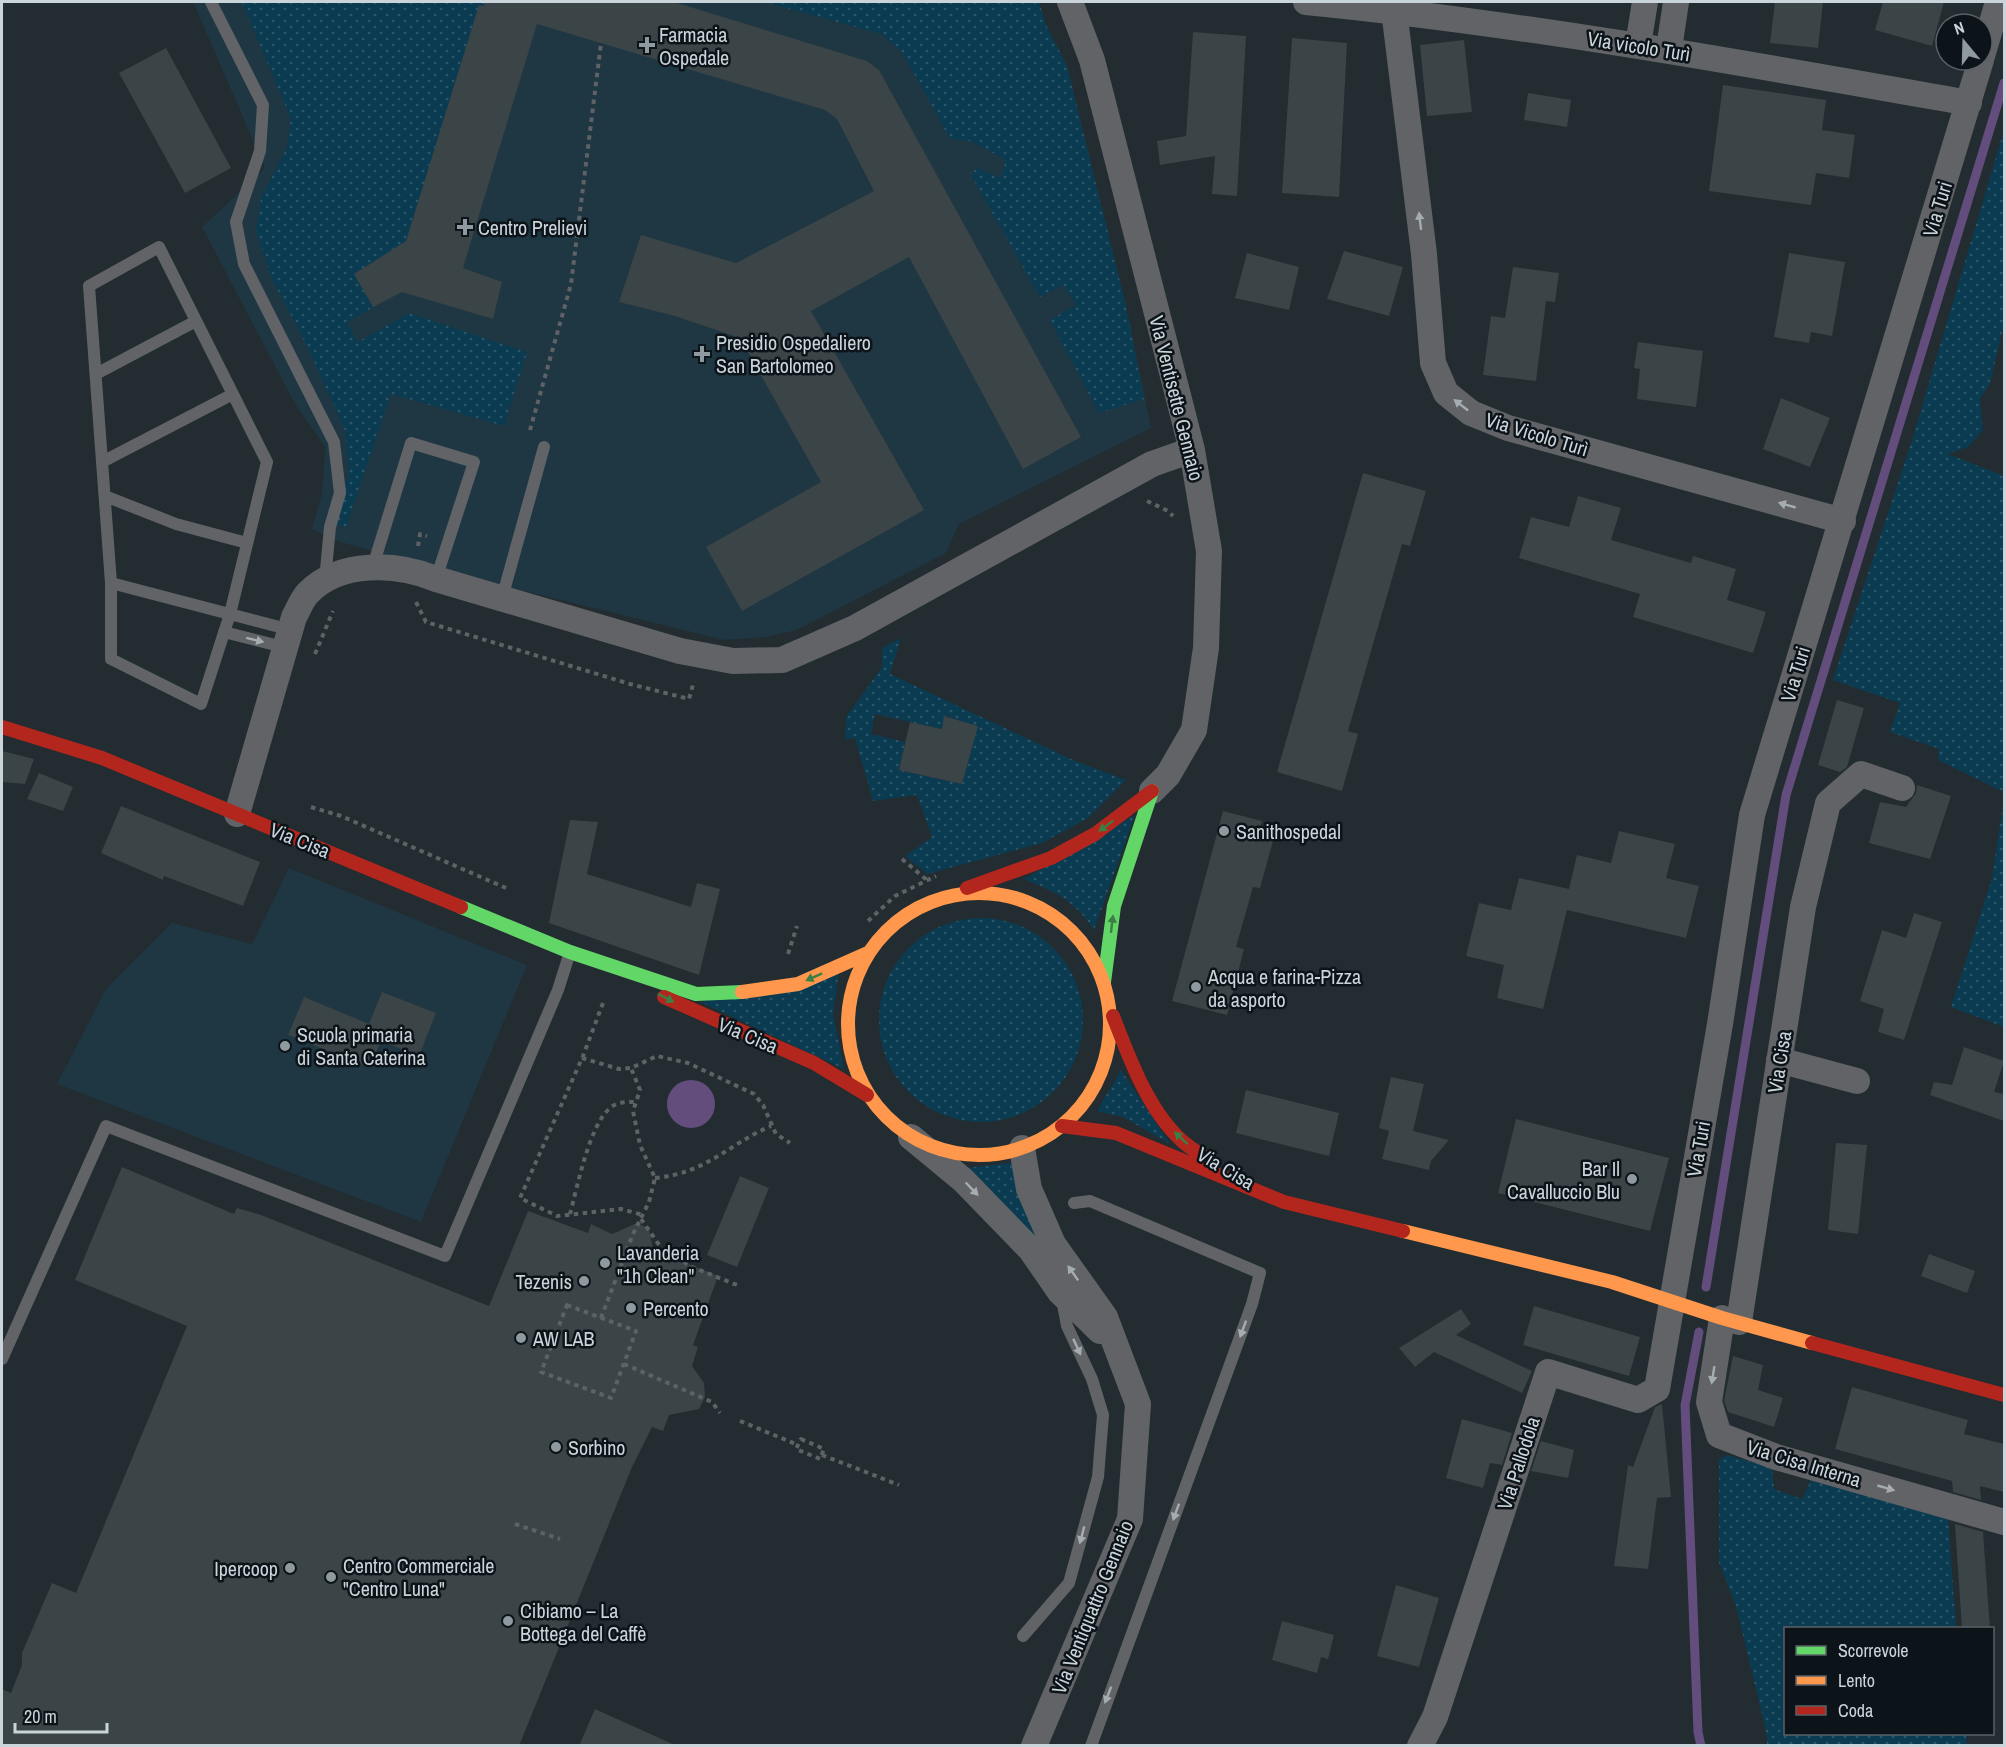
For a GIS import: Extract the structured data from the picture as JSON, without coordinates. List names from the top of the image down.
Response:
{
  "streets": {
    "street": [
      "Via vicolo Turì",
      "Via Turi",
      "Via Ventisette Gennaio",
      "Via Vicolo Turì",
      "Via Cisa",
      "Via Pallodola",
      "Via Cisa Interna",
      "Via Ventiquattro Gennaio"
    ]
  },
  "crossings": [
    ["Via vicolo Turì", "Via Turi"],
    ["Via vicolo Turì", "Via Vicolo Turì"],
    ["Via Turi", "Via Vicolo Turì"],
    ["Via Turi", "Via Cisa"],
    ["Via Turi", "Via Pallodola"],
    ["Via Cisa", "Via Pallodola"],
    ["Via Cisa", "Via Cisa Interna"]
  ],
  "one_way": ["Via Vicolo Turì", "Via Cisa Interna"],
  "places": {
    "health": ["Farmacia Ospedale", "Centro Prelievi", "Presidio Ospedaliero San Bartolomeo"],
    "other": [
      "Sanithospedal",
      "Acqua e farina-Pizza da asporto",
      "Scuola primaria di Santa Caterina",
      "Bar Il Cavalluccio Blu",
      "Lavanderia \"1h Clean\"",
      "Tezenis",
      "Percento",
      "AW LAB",
      "Sorbino",
      "Ipercoop",
      "Centro Commerciale \"Centro Luna\"",
      "Cibiamo – La Bottega del Caffè"
    ]
  },
  "legend": ["Scorrevole", "Lento", "Coda"],
  "scale_bar": "20 m",
  "north": "top"
}
